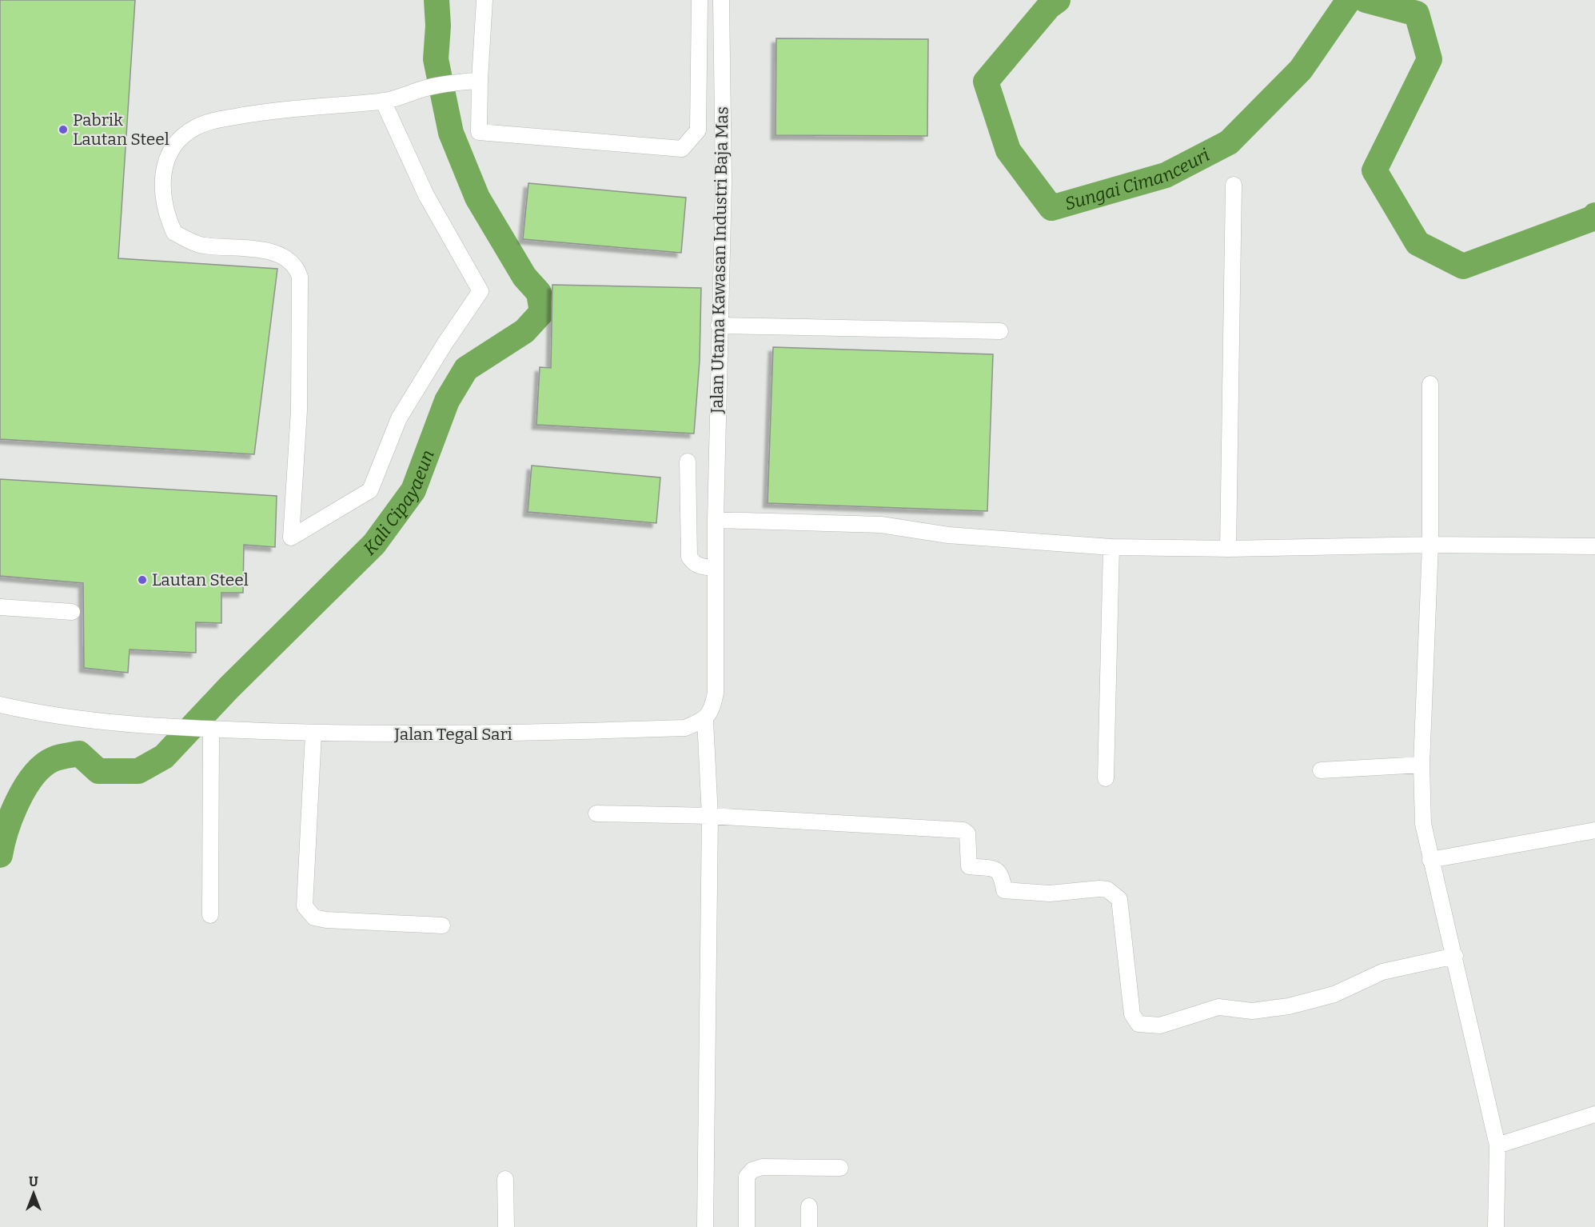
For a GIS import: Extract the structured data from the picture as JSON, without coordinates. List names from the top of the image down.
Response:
{
  "streets": {
    "street": ["Jalan Utama Kawasan Industri Baja Mas", "Jalan Tegal Sari"]
  },
  "water": ["Sungai Cimanceuri", "Kali Cipayaeun"],
  "places": ["Pabrik Lautan Steel", "Lautan Steel"],
  "north": "top"
}
